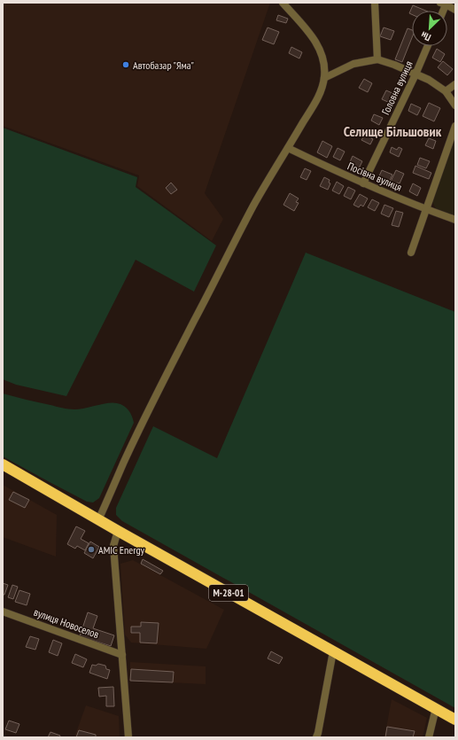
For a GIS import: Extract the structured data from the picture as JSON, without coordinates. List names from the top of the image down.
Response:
{
  "streets": {
    "highway": ["М-28-01"],
    "street": ["Головна вулиця", "Посівна вулиця", "вулиця Новоселов"]
  },
  "crossings": [
    ["Головна вулиця", "Посівна вулиця"]
  ],
  "districts": ["Селище Більшовик"],
  "places": ["Автобазар \"Яма\"", "AMIC Energy"],
  "north": "bottom left"
}
